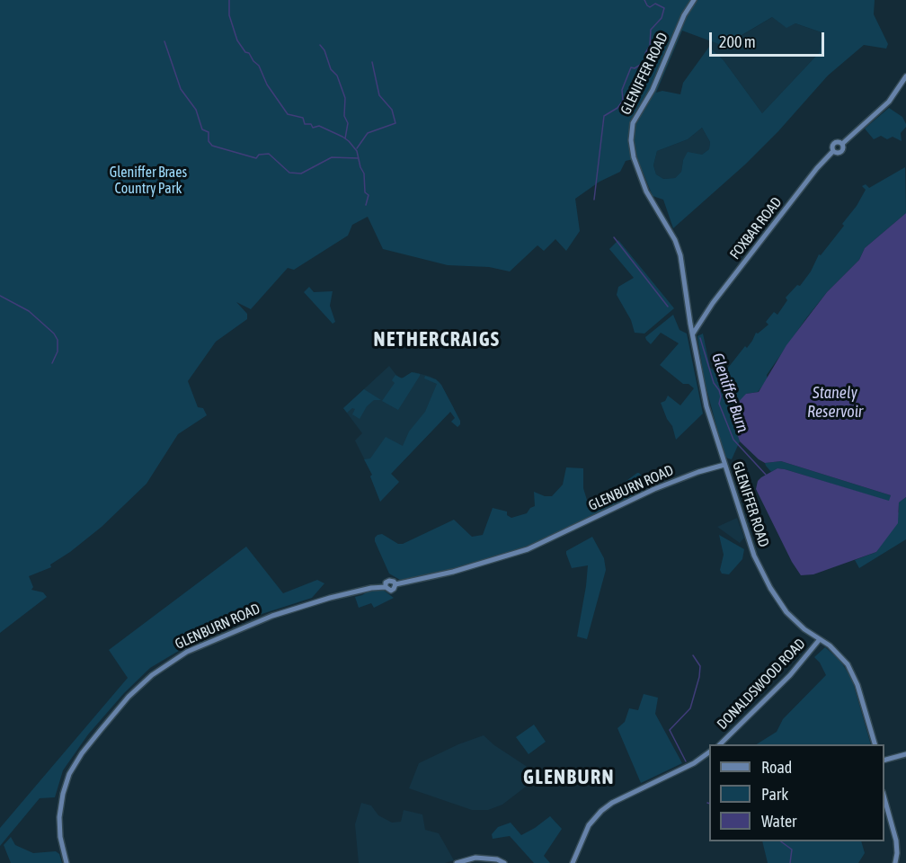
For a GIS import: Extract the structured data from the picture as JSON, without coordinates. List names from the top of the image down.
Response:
{
  "streets": {
    "street": [
      "GLENIFFER ROAD",
      "FOXBAR ROAD",
      "GLENBURN ROAD",
      "DONALDSWOOD ROAD"
    ]
  },
  "crossings": [
    ["GLENIFFER ROAD", "FOXBAR ROAD"],
    ["GLENIFFER ROAD", "GLENBURN ROAD"],
    ["GLENIFFER ROAD", "DONALDSWOOD ROAD"]
  ],
  "districts": ["NETHERCRAIGS", "GLENBURN"],
  "water": ["Gleniffer Burn", "Stanely Reservoir"],
  "parks": ["Gleniffer Braes Country Park"],
  "legend": ["Road", "Park", "Water"],
  "scale_bar": "200 m"
}
